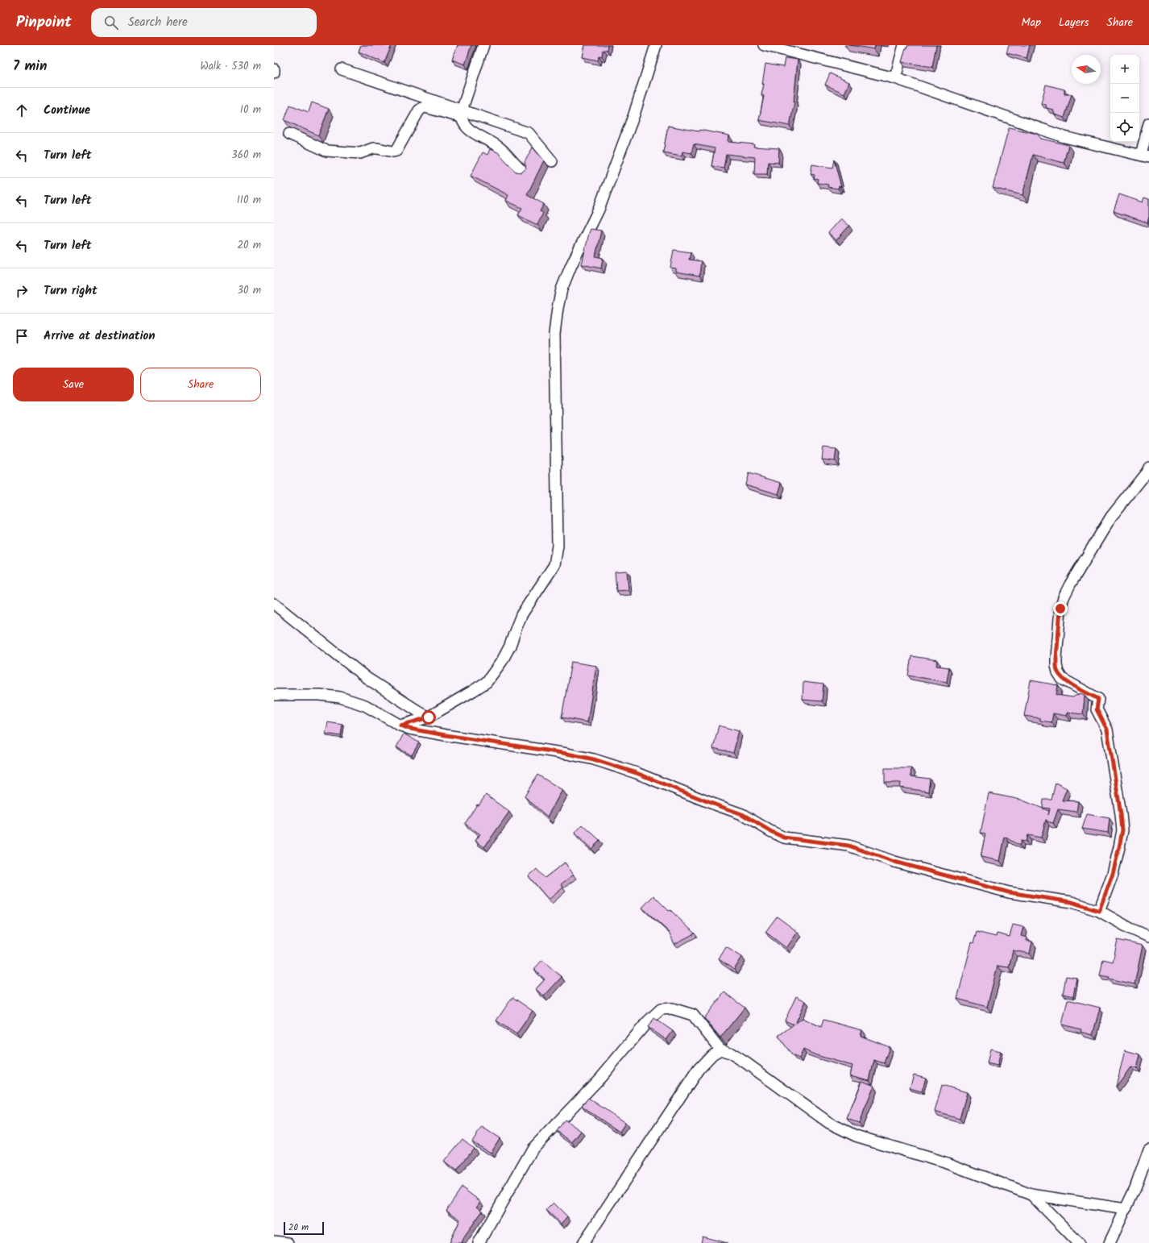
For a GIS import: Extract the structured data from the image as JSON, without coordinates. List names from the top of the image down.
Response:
{
  "scale_bar": "20 m",
  "north": "left",
  "page": {
    "header": "Pinpoint",
    "search": "Search here",
    "nav": ["Map", "Layers", "Share"],
    "heading": ["7 min", "Walk · 530 m"],
    "map_buttons": ["+", "−"],
    "list": [
      ["Continue", "10 m"],
      ["Turn left", "360 m"],
      ["Turn left", "110 m"],
      ["Turn left", "20 m"],
      ["Turn right", "30 m"],
      "Arrive at destination"
    ],
    "buttons": ["Save", "Share"],
    "scale": "20 m"
  }
}
